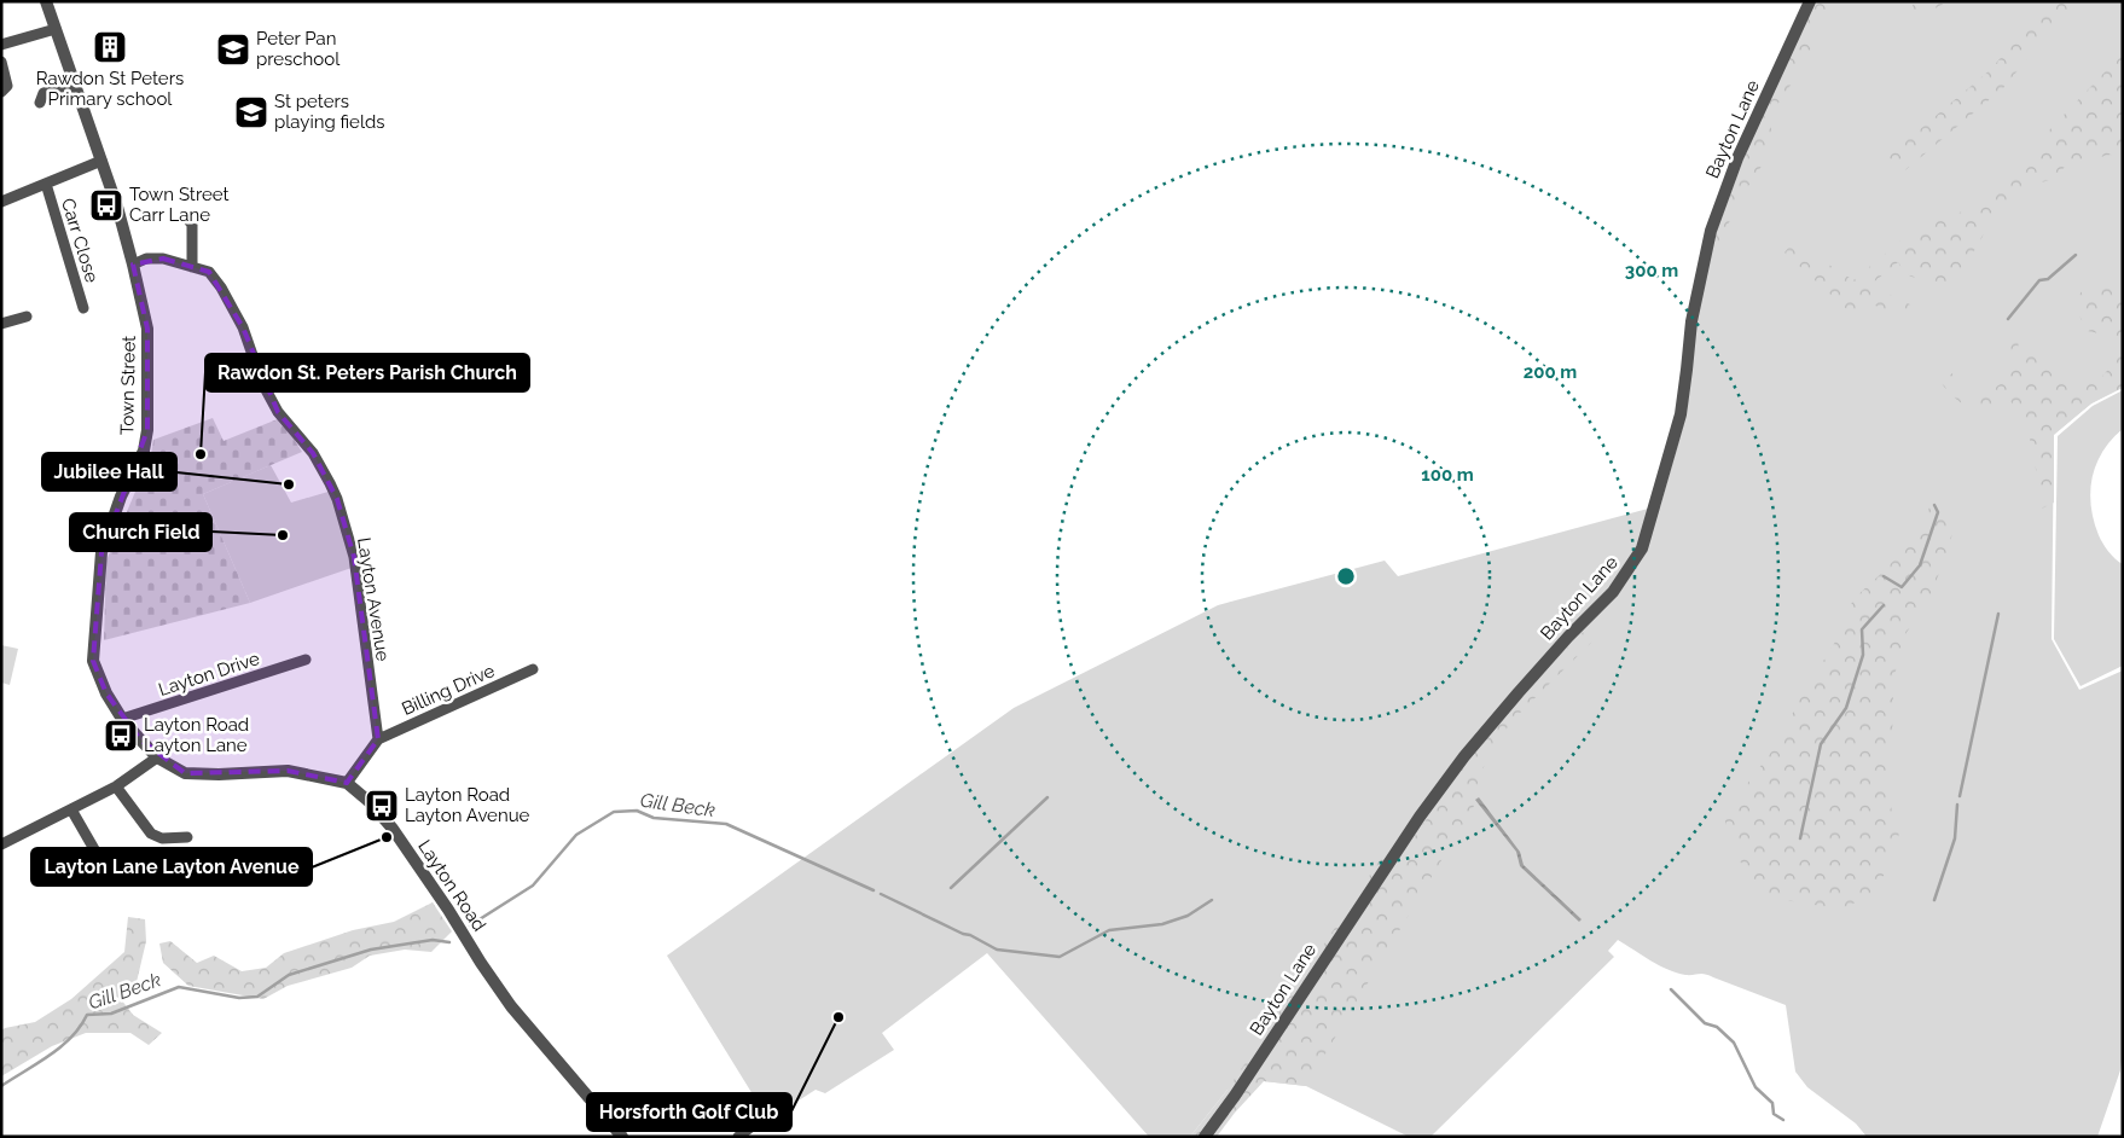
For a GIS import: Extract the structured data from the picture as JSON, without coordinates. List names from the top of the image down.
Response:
{
  "streets": {
    "street": [
      "Bayton Lane",
      "Carr Close",
      "Town Street",
      "Layton Avenue",
      "Layton Drive",
      "Billing Drive",
      "Layton Road"
    ]
  },
  "crossings": [
    ["Town Street", "Layton Avenue"],
    ["Town Street", "Layton Drive"],
    ["Town Street", "Layton Road"],
    ["Layton Avenue", "Billing Drive"]
  ],
  "water": ["Gill Beck"],
  "places": {
    "building": ["Rawdon St Peters Primary school"],
    "school or university": ["Peter Pan preschool", "St peters playing fields"],
    "bus stop": ["Town Street Carr Lane", "Layton Road Layton Lane", "Layton Road Layton Avenue"],
    "other": [
      "Rawdon St. Peters Parish Church",
      "Jubilee Hall",
      "Church Field",
      "Layton Lane Layton Avenue",
      "Horsforth Golf Club"
    ]
  },
  "rings": ["300 m", "200 m", "100 m"]
}
